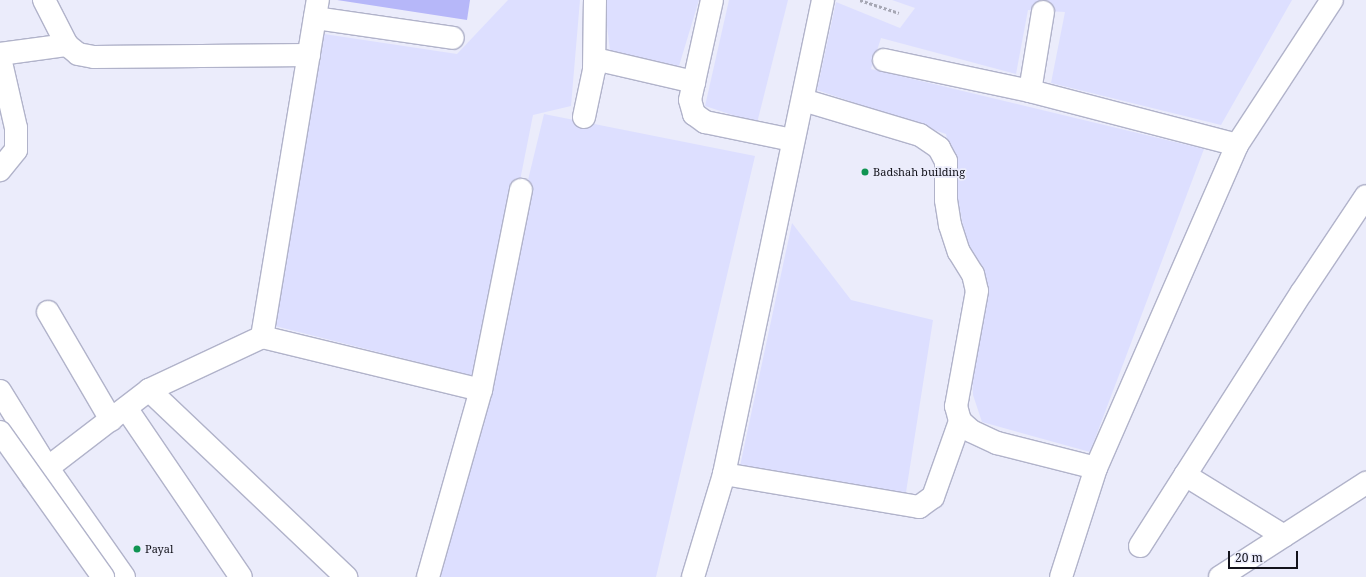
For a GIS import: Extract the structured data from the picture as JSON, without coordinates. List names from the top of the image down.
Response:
{
  "places": ["Badshah building", "Payal"],
  "scale_bar": "20 m"
}
